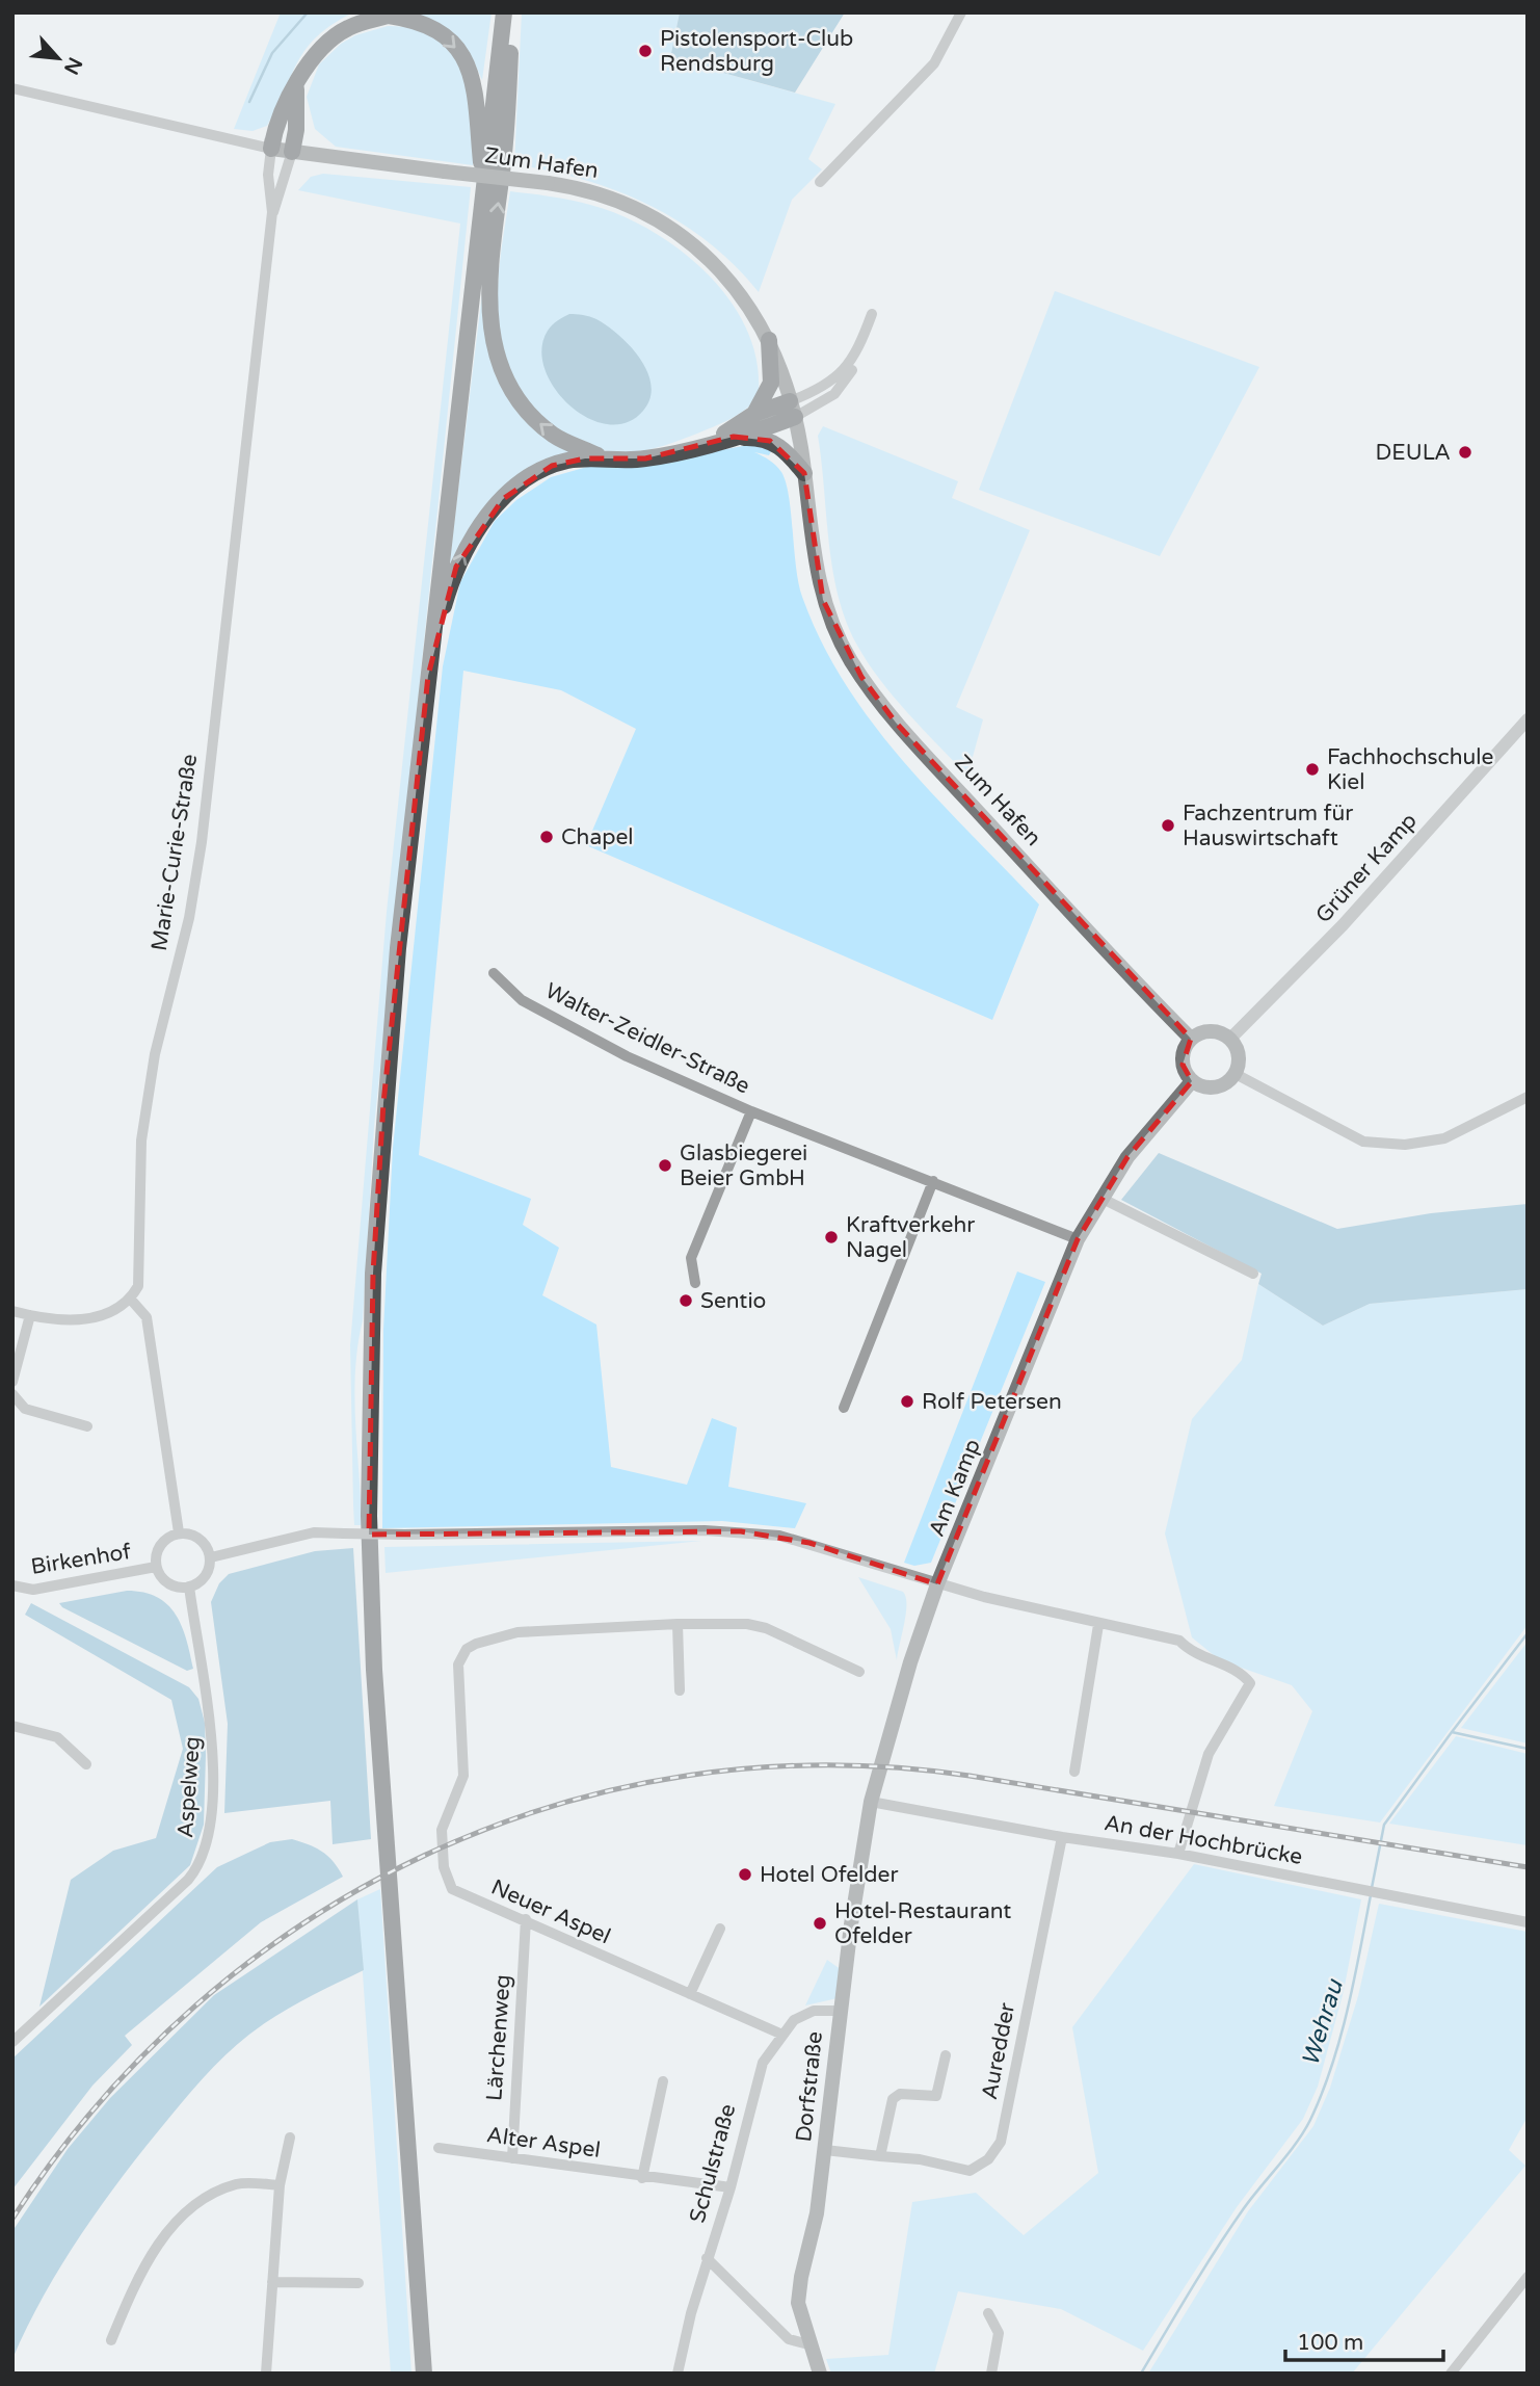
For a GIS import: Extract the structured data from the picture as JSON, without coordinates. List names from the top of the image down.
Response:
{
  "streets": {
    "main road": ["Zum Hafen", "Am Kamp", "Dorfstraße"],
    "street": [
      "Marie-Curie-Straße",
      "Grüner Kamp",
      "Walter-Zeidler-Straße",
      "Birkenhof",
      "Aspelweg",
      "An der Hochbrücke",
      "Neuer Aspel",
      "Lärchenweg",
      "Auredder",
      "Alter Aspel",
      "Schulstraße"
    ]
  },
  "crossings": [
    ["Zum Hafen", "Marie-Curie-Straße"],
    ["Zum Hafen", "Grüner Kamp"],
    ["Zum Hafen", "Am Kamp"],
    ["Grüner Kamp", "Am Kamp"],
    ["Walter-Zeidler-Straße", "Am Kamp"],
    ["Am Kamp", "An der Hochbrücke"],
    ["Am Kamp", "Dorfstraße"],
    ["Birkenhof", "Aspelweg"],
    ["An der Hochbrücke", "Auredder"],
    ["An der Hochbrücke", "Dorfstraße"],
    ["Neuer Aspel", "Lärchenweg"],
    ["Neuer Aspel", "Schulstraße"],
    ["Lärchenweg", "Alter Aspel"],
    ["Auredder", "Dorfstraße"],
    ["Dorfstraße", "Schulstraße"],
    ["Alter Aspel", "Schulstraße"]
  ],
  "water": ["Wehrau"],
  "places": [
    "Pistolensport-Club Rendsburg",
    "DEULA",
    "Fachhochschule Kiel",
    "Fachzentrum für Hauswirtschaft",
    "Chapel",
    "Glasbiegerei Beier GmbH",
    "Kraftverkehr Nagel",
    "Sentio",
    "Rolf Petersen",
    "Hotel Ofelder",
    "Hotel-Restaurant Ofelder"
  ],
  "scale_bar": "100 m",
  "north": "bottom right"
}
